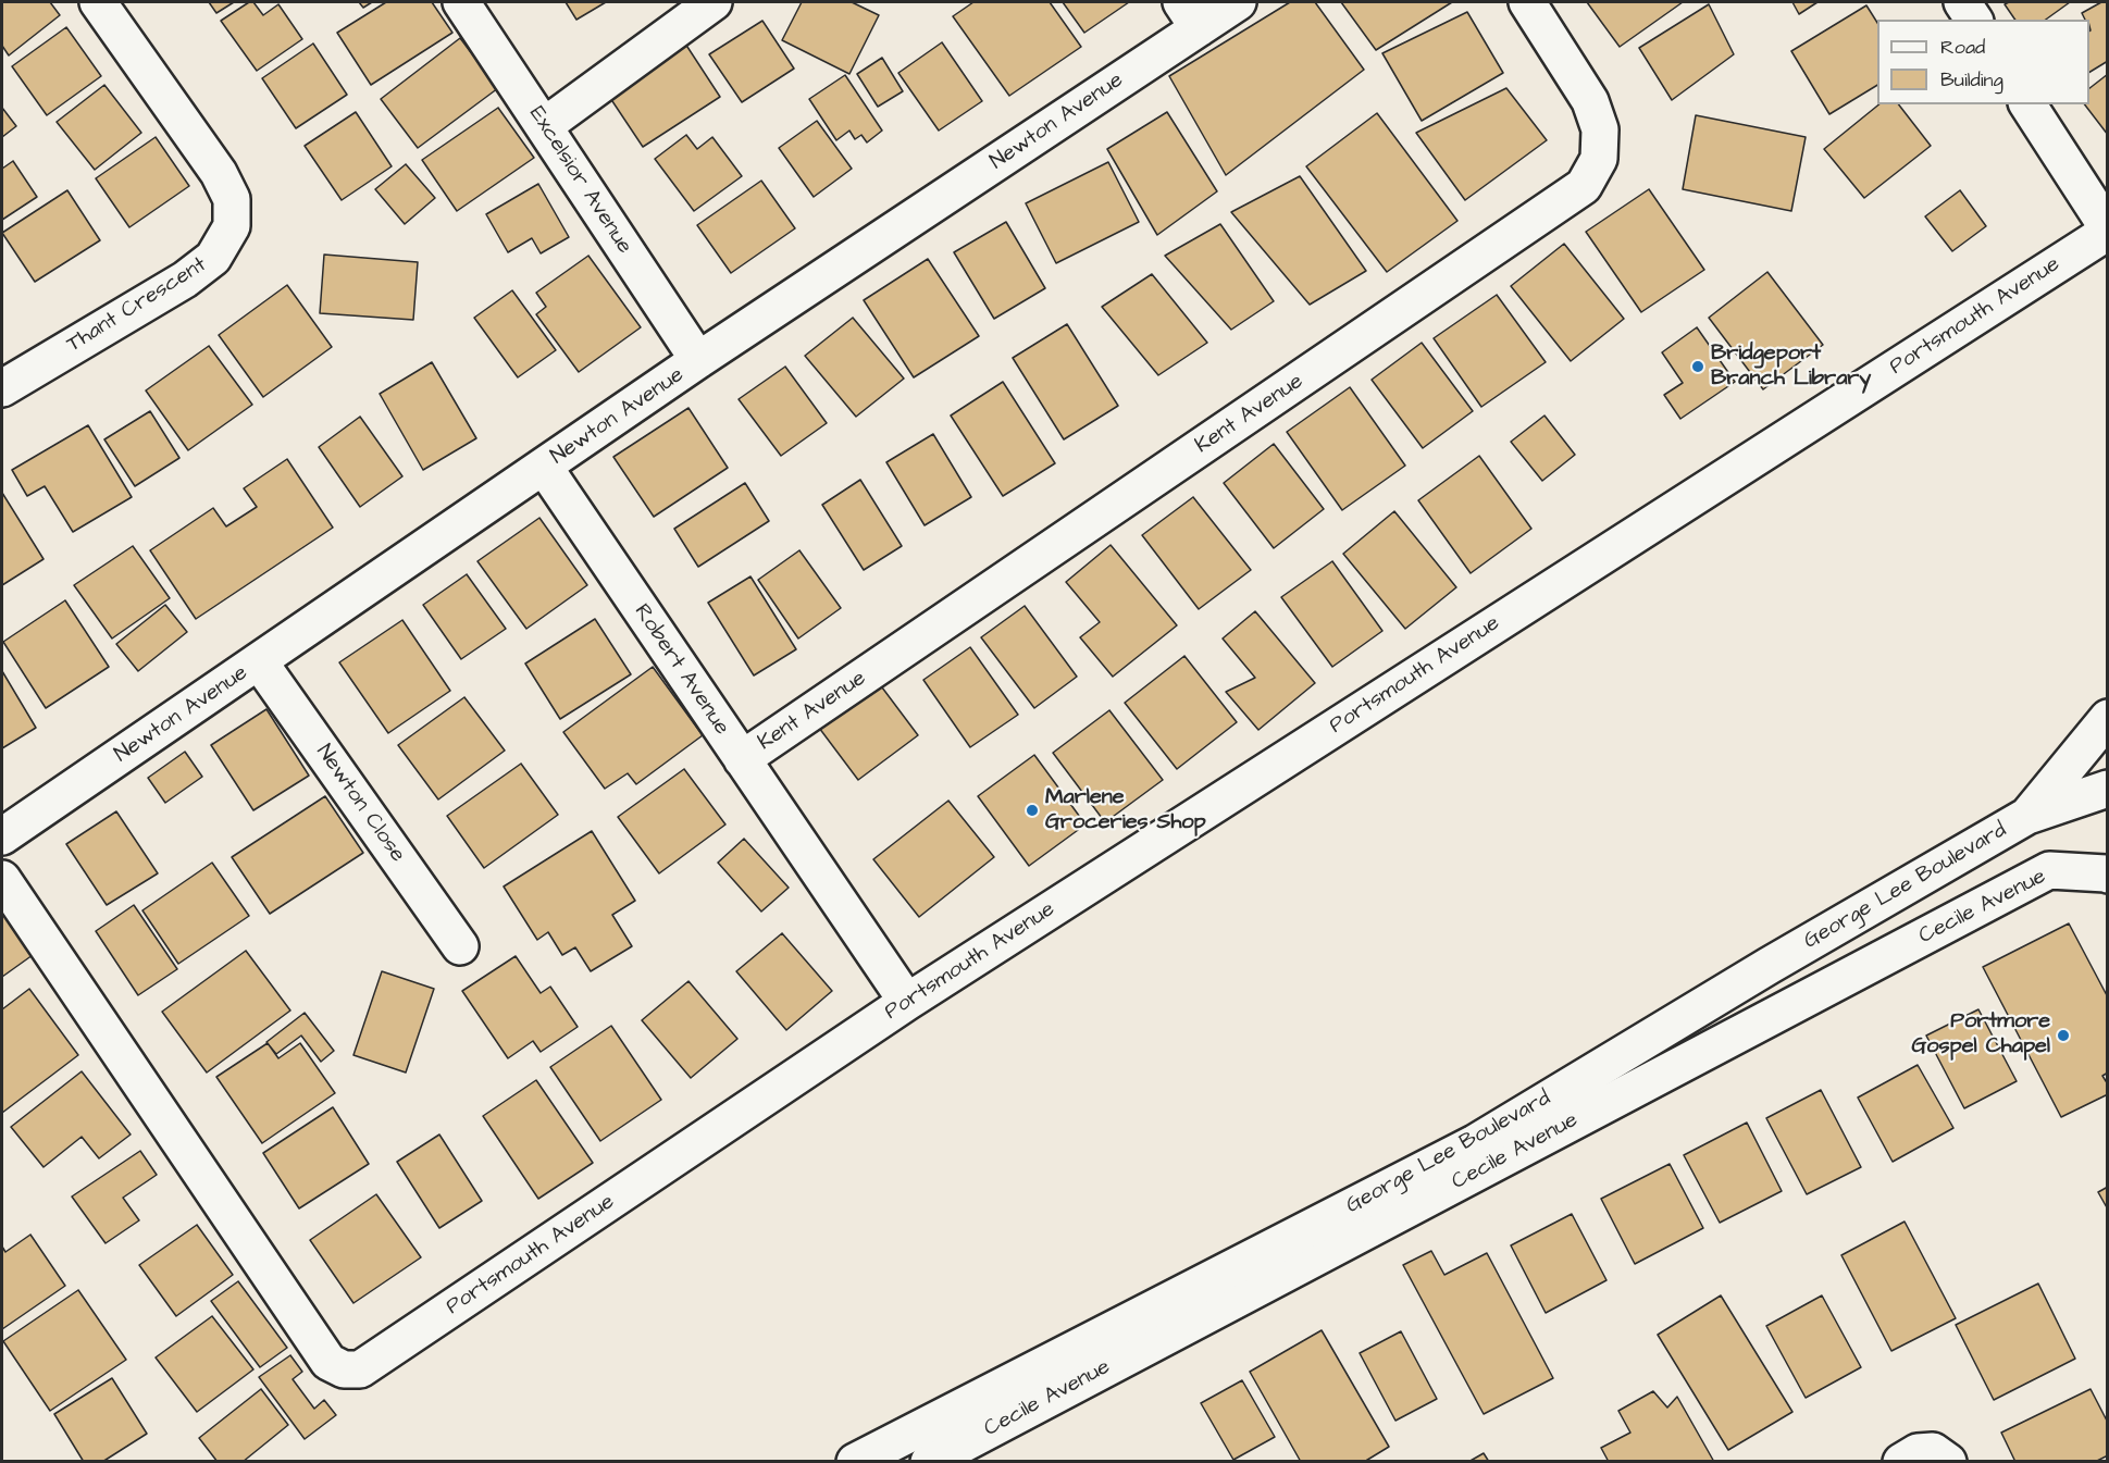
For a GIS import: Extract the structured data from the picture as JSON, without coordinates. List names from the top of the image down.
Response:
{
  "streets": {
    "street": [
      "Newton Avenue",
      "Excelsior Avenue",
      "Thant Crescent",
      "Portsmouth Avenue",
      "Kent Avenue",
      "Robert Avenue",
      "Newton Close",
      "George Lee Boulevard",
      "Cecile Avenue"
    ]
  },
  "crossings": [
    ["Newton Avenue", "Excelsior Avenue"],
    ["Newton Avenue", "Robert Avenue"],
    ["Newton Avenue", "Newton Close"],
    ["Portsmouth Avenue", "Robert Avenue"],
    ["Kent Avenue", "Robert Avenue"]
  ],
  "places": ["Bridgeport Branch Library", "Marlene Groceries Shop", "Portmore Gospel Chapel"],
  "legend": ["Road", "Building"]
}
